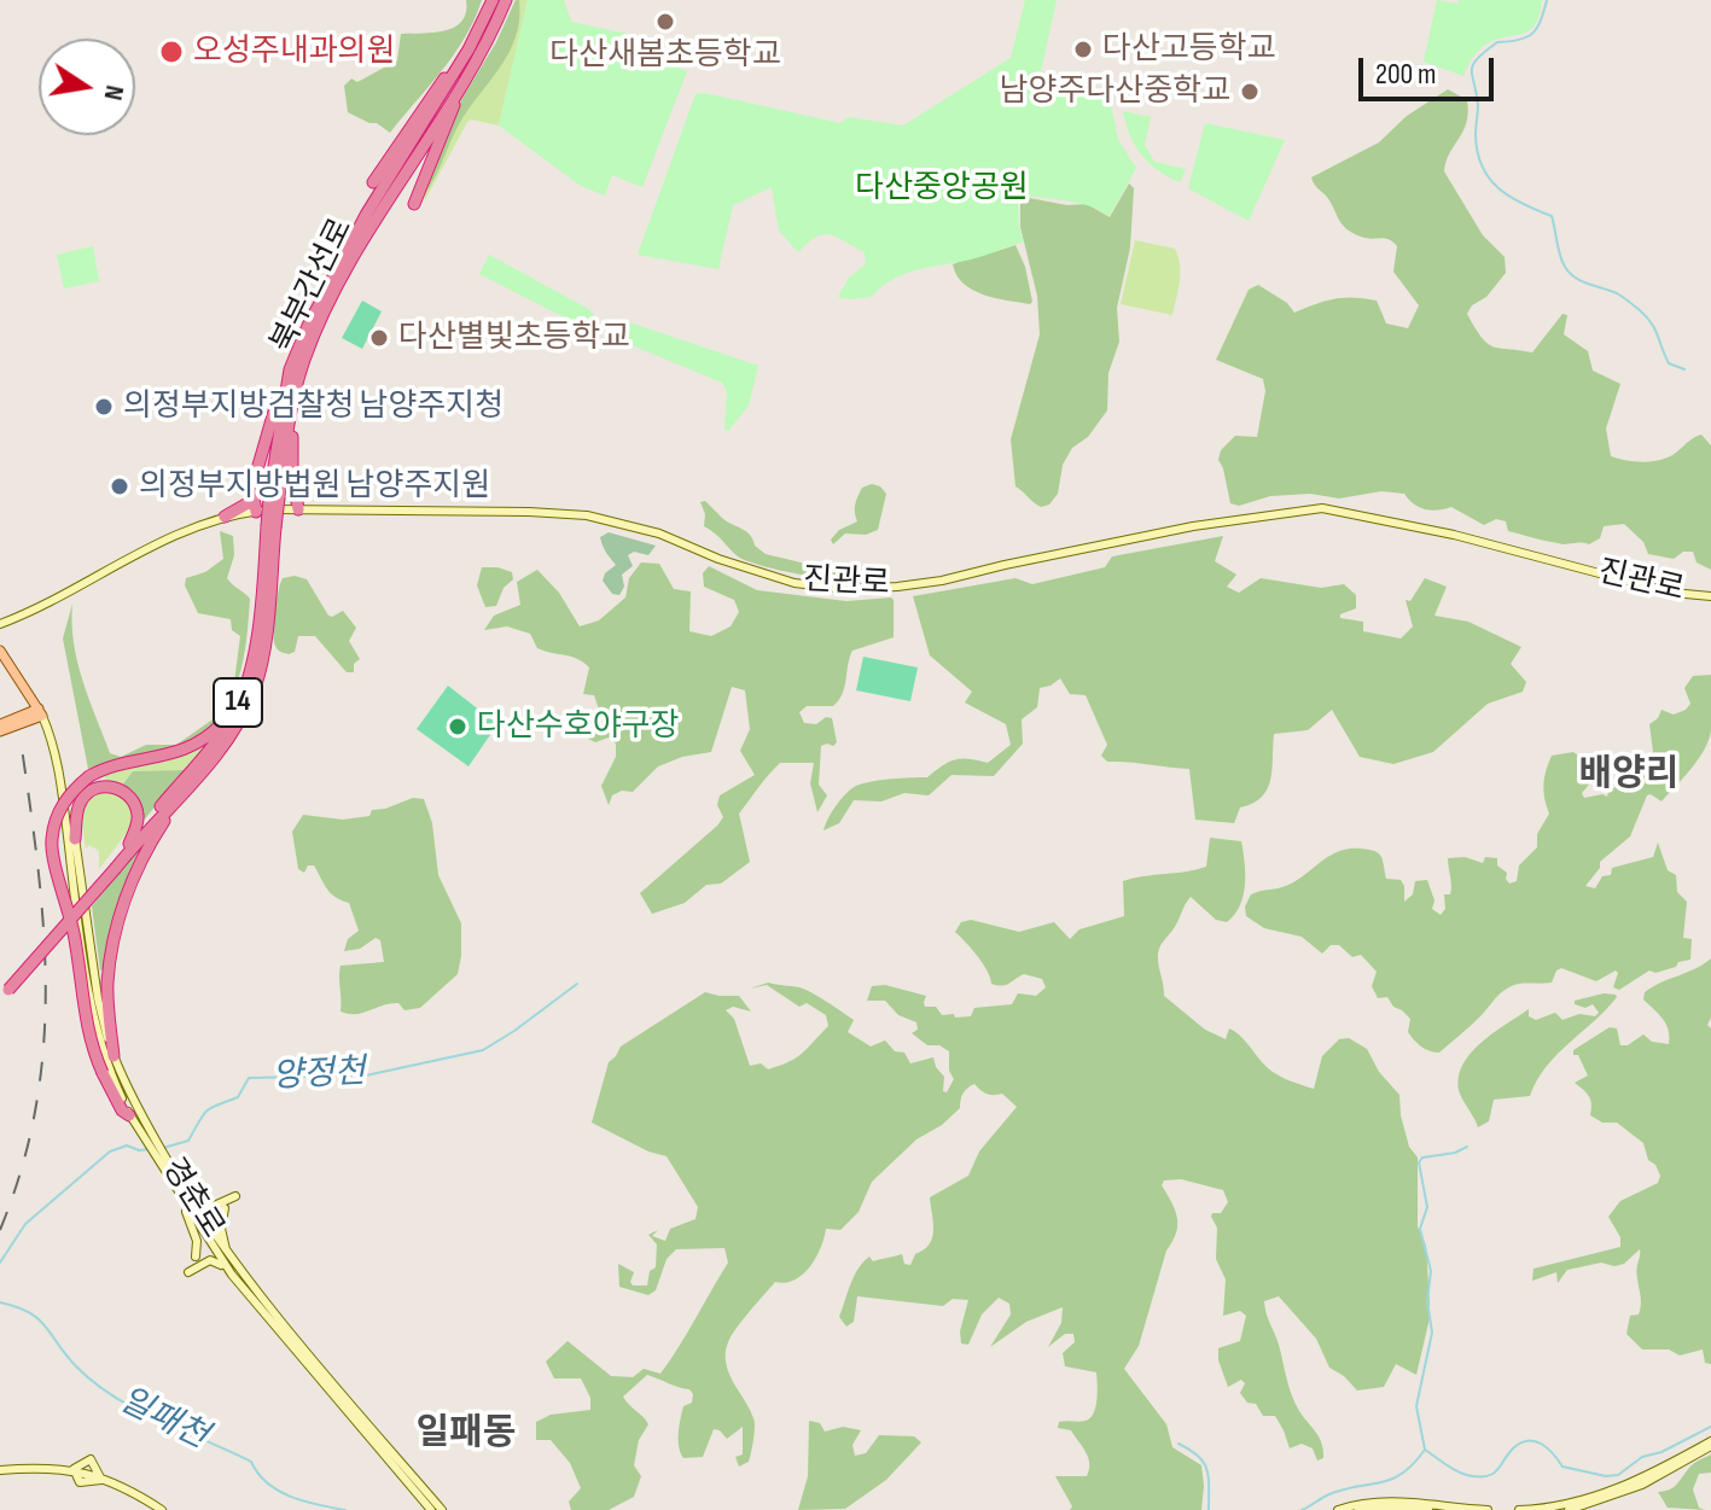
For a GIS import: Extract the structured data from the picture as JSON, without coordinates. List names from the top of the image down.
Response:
{
  "streets": {
    "highway": ["북부간선로", "14"],
    "main road": ["진관로", "경춘로"]
  },
  "districts": ["배양리", "일패동"],
  "water": ["양정천", "일패천"],
  "parks": ["다산중앙공원"],
  "places": [
    "다산새봄초등학교",
    "다산고등학교",
    "오성주내과의원",
    "남양주다산중학교",
    "다산별빛초등학교",
    "의정부지방검찰청 남양주지청",
    "의정부지방법원 남양주지원",
    "다산수호야구장"
  ],
  "scale_bar": "200 m",
  "north": "right"
}
